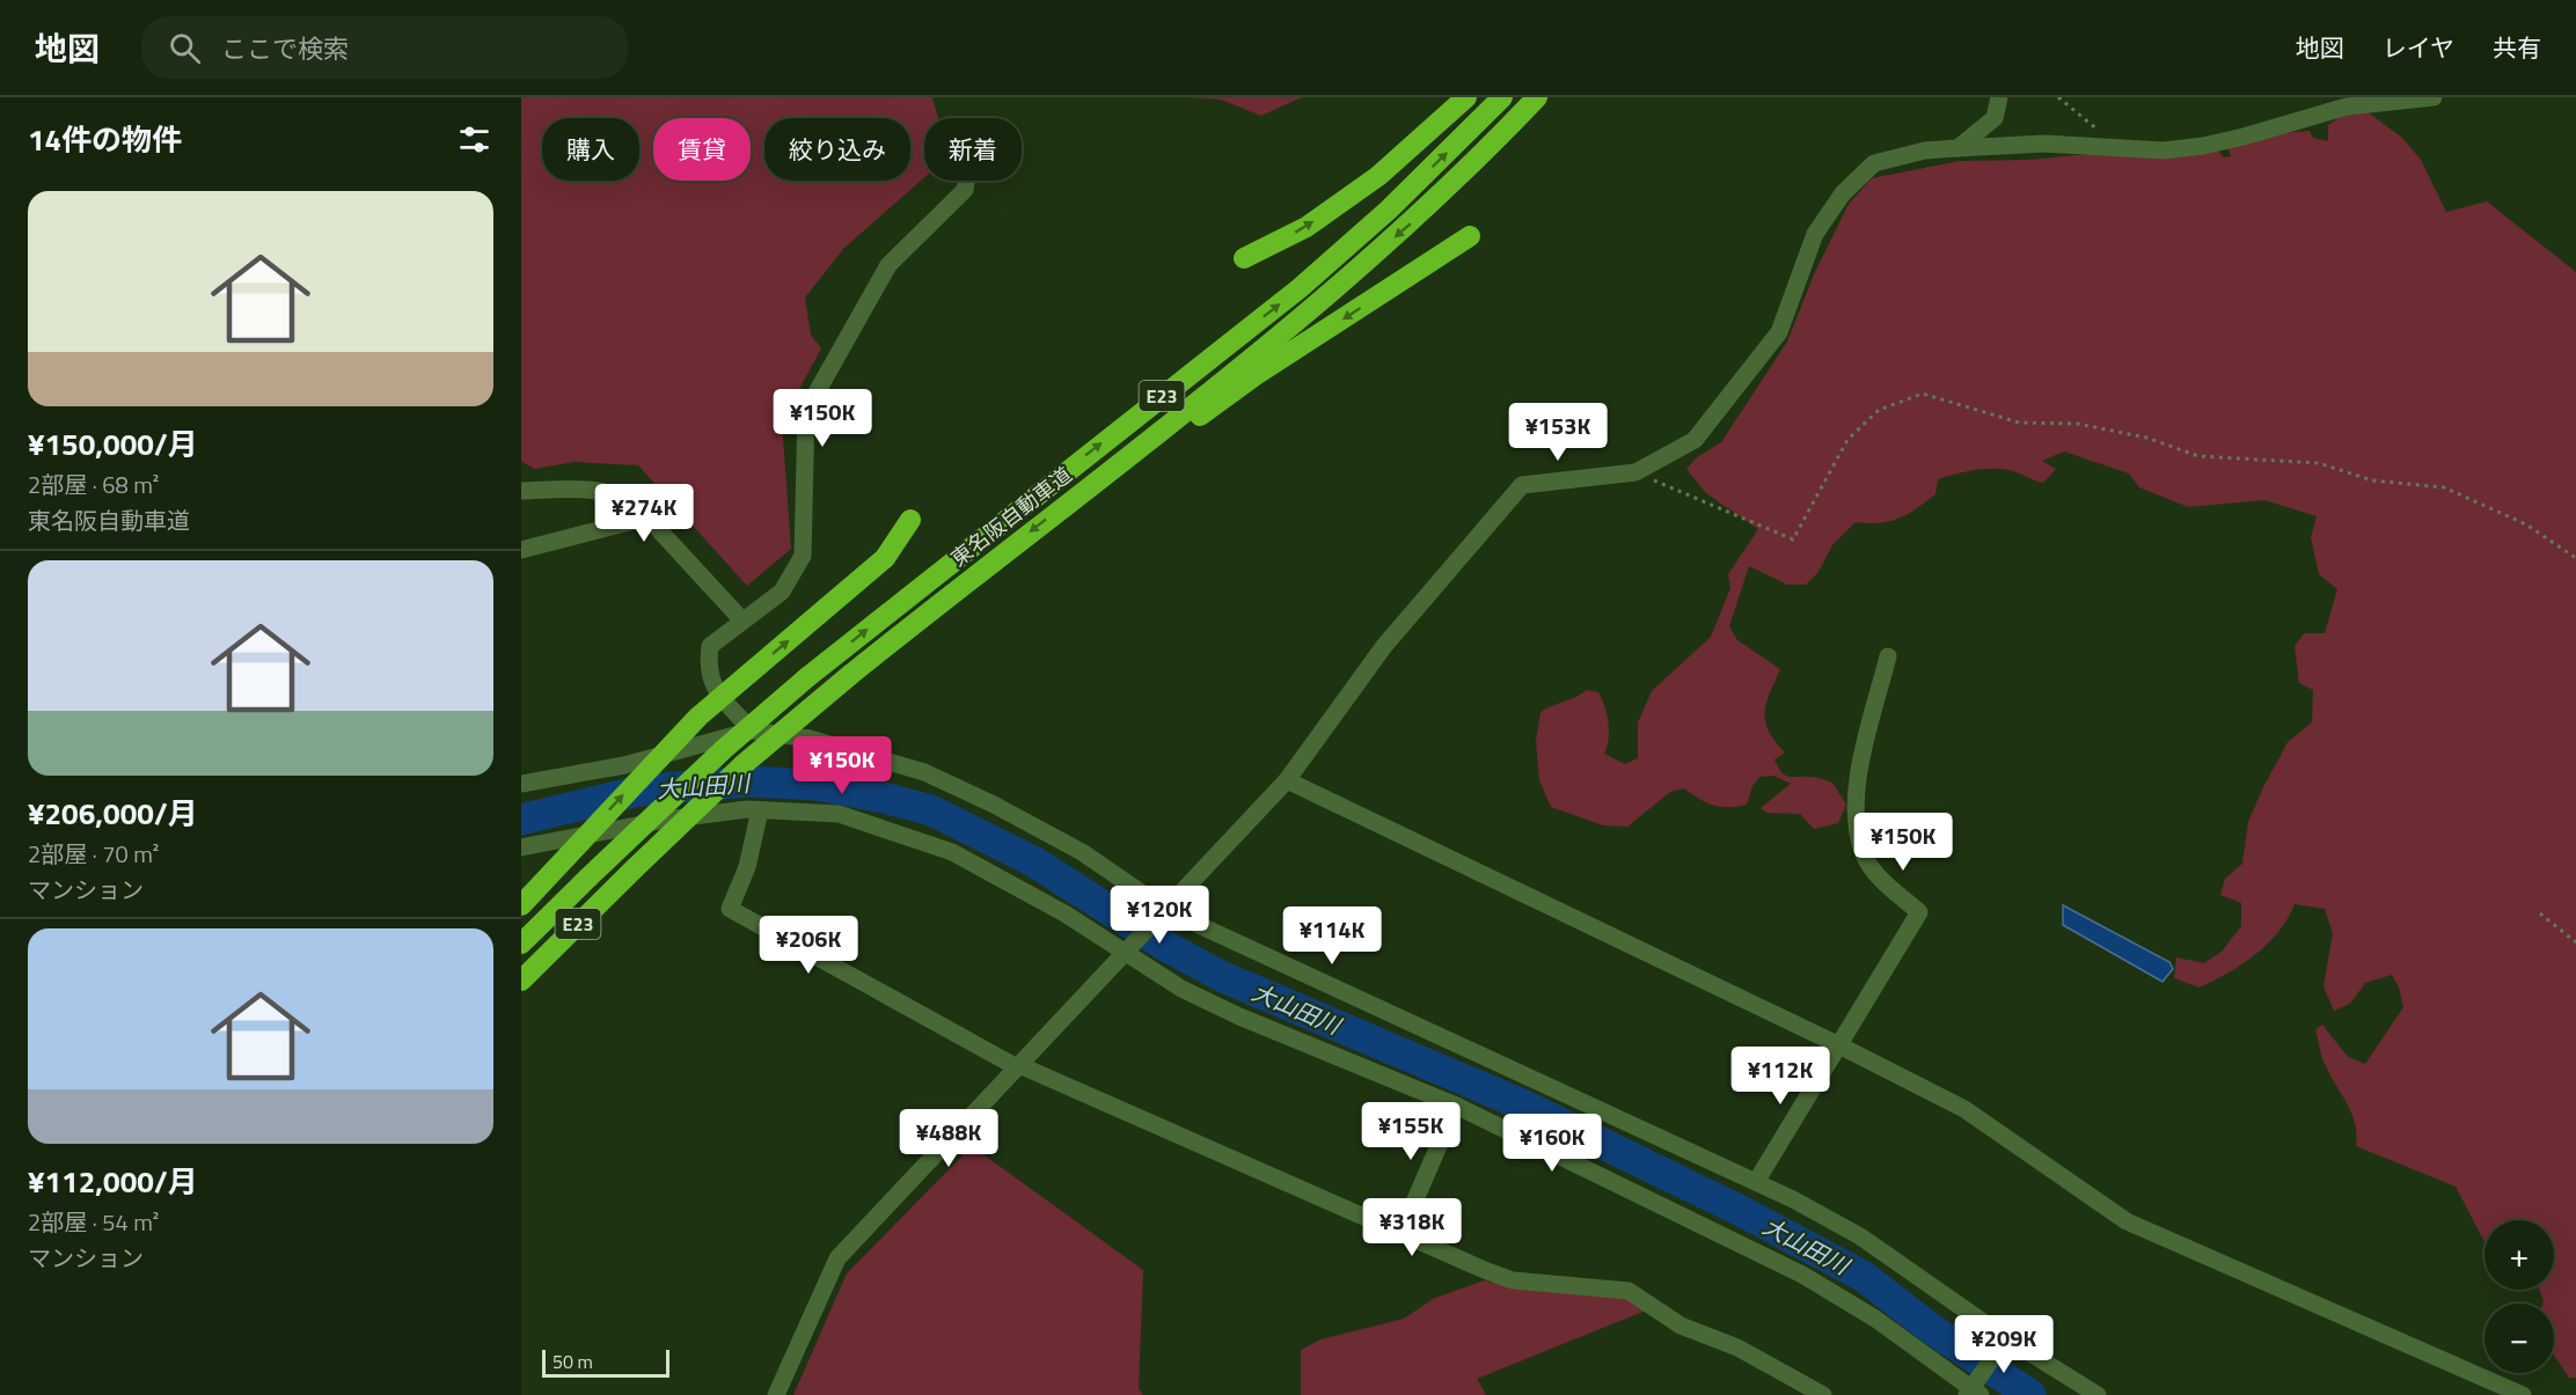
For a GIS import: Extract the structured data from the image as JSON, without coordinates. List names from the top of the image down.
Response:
{
  "streets": {
    "highway": ["E23", "東名阪自動車道"]
  },
  "water": ["大山田川"],
  "scale_bar": "50 m",
  "page": {
    "header": "地図",
    "search": "ここで検索",
    "nav": ["地図", "レイヤ", "共有"],
    "heading": "14件の物件",
    "chip": [
      "購入",
      "賃貸",
      "絞り込み",
      "新着"
    ],
    "list": [
      {
        "name": "¥150,000/月",
        "note": "2部屋 · 68 m² · 東名阪自動車道"
      },
      {
        "name": "¥206,000/月",
        "note": "2部屋 · 70 m² · マンション"
      },
      {
        "name": "¥112,000/月",
        "note": "2部屋 · 54 m² · マンション"
      }
    ],
    "price": [
      "¥150K",
      "¥153K",
      "¥274K",
      "¥150K",
      "¥150K",
      "¥120K",
      "¥114K",
      "¥206K",
      "¥112K",
      "¥155K",
      "¥488K",
      "¥160K",
      "¥318K",
      "¥209K"
    ],
    "map_buttons": ["+", "−"],
    "scale": "50 m"
  }
}
